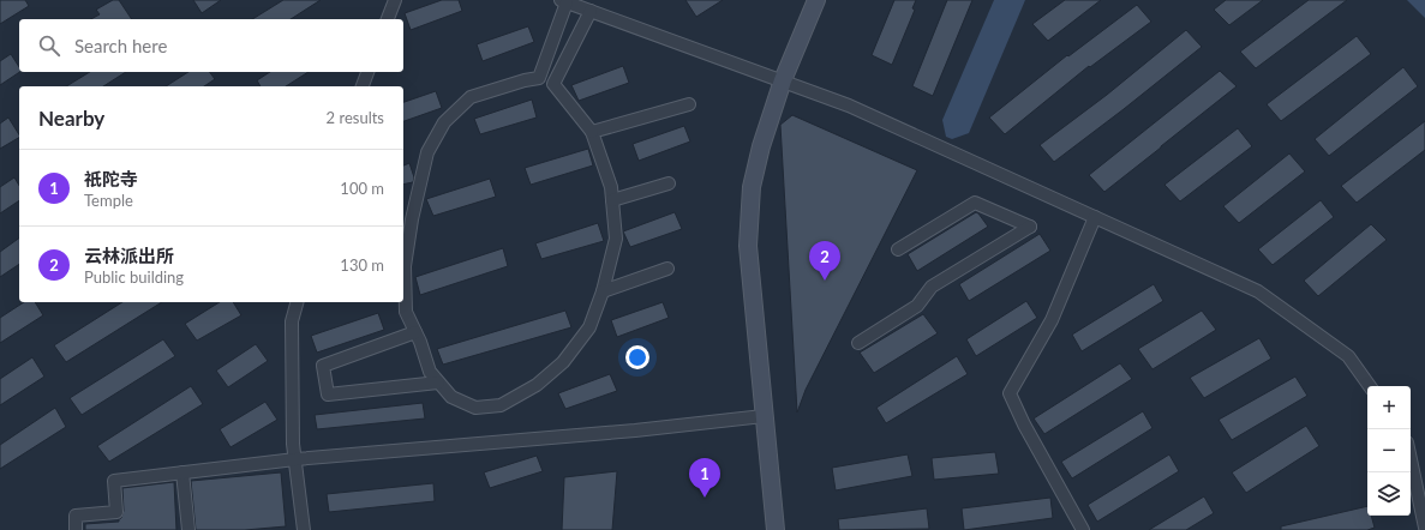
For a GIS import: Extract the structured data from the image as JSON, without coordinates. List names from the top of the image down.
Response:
{
  "page": {
    "search": "Search here",
    "heading": ["Nearby", "2 results"],
    "list": [
      {
        "mark": "1",
        "name": "祇陀寺",
        "note": "Temple",
        "value": "100 m"
      },
      {
        "mark": "2",
        "name": "云林派出所",
        "note": "Public building",
        "value": "130 m"
      }
    ],
    "pins": ["2", "1"],
    "map_buttons": ["+", "−"]
  }
}
